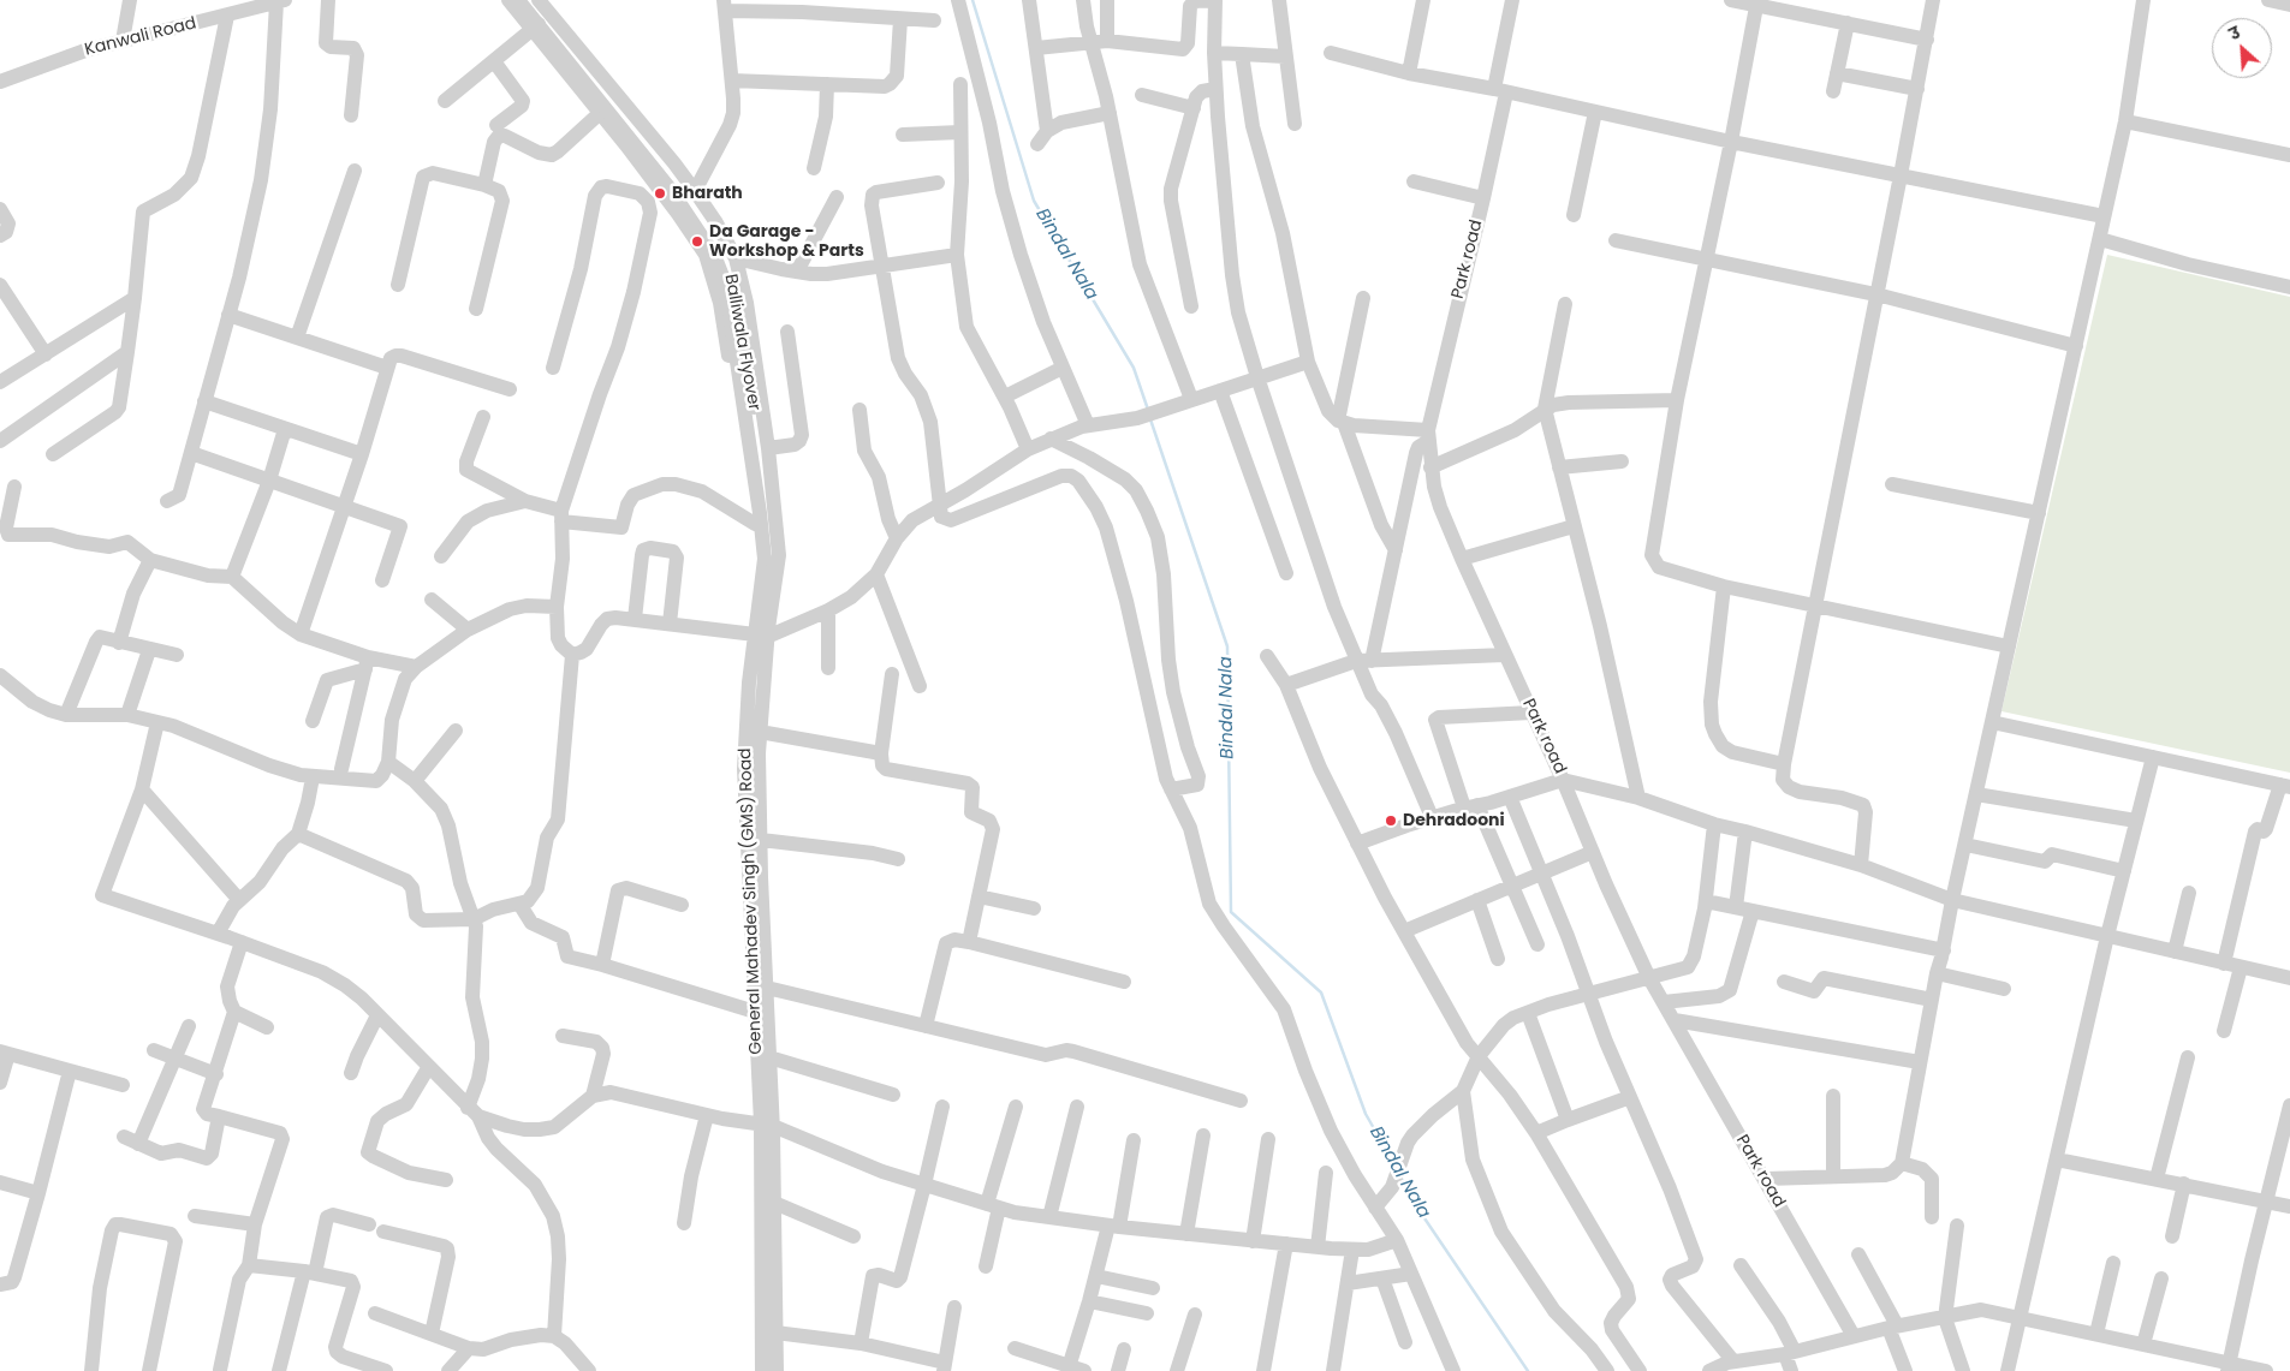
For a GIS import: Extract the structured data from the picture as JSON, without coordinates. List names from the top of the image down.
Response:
{
  "streets": {
    "street": [
      "Kanwali Road",
      "Park road",
      "Balliwala Flyover",
      "General Mahadev Singh (GMS) Road"
    ]
  },
  "crossings": [
    ["Balliwala Flyover", "General Mahadev Singh (GMS) Road"]
  ],
  "water": ["Bindal Nala"],
  "places": ["Bharath", "Da Garage - Workshop & Parts", "Dehradooni"],
  "north": "top left"
}
